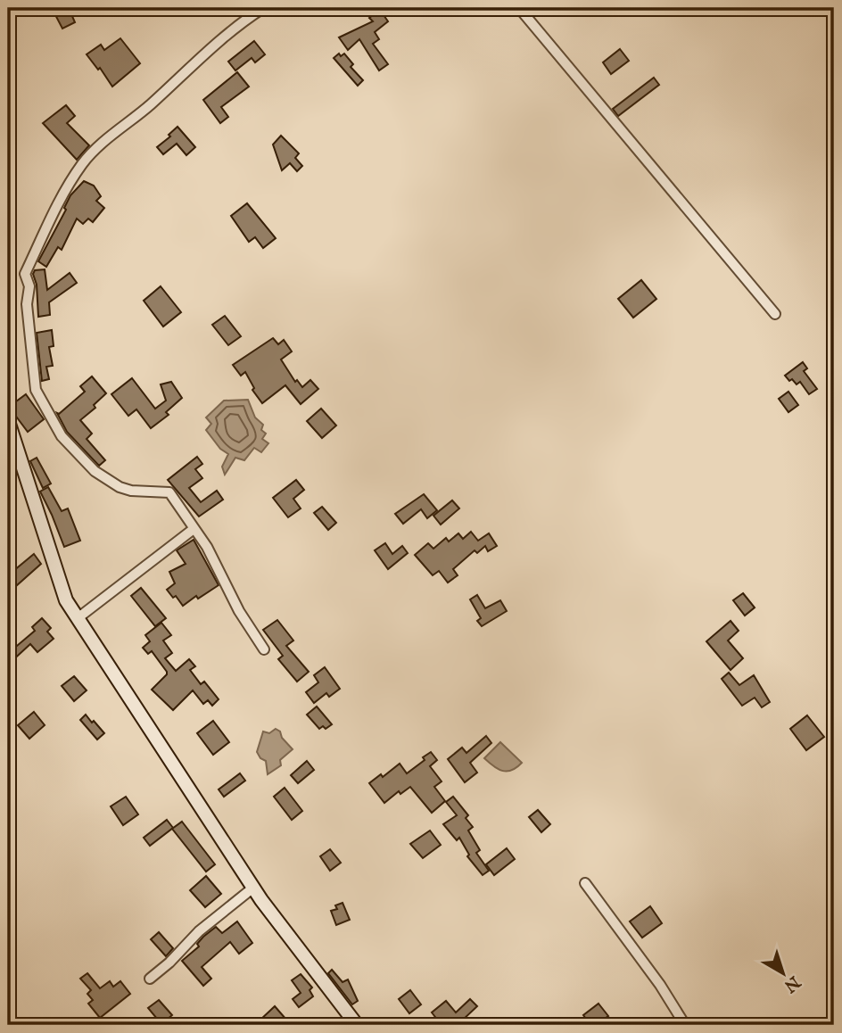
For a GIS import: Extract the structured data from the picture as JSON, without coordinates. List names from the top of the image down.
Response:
{
  "north": "bottom right"
}
